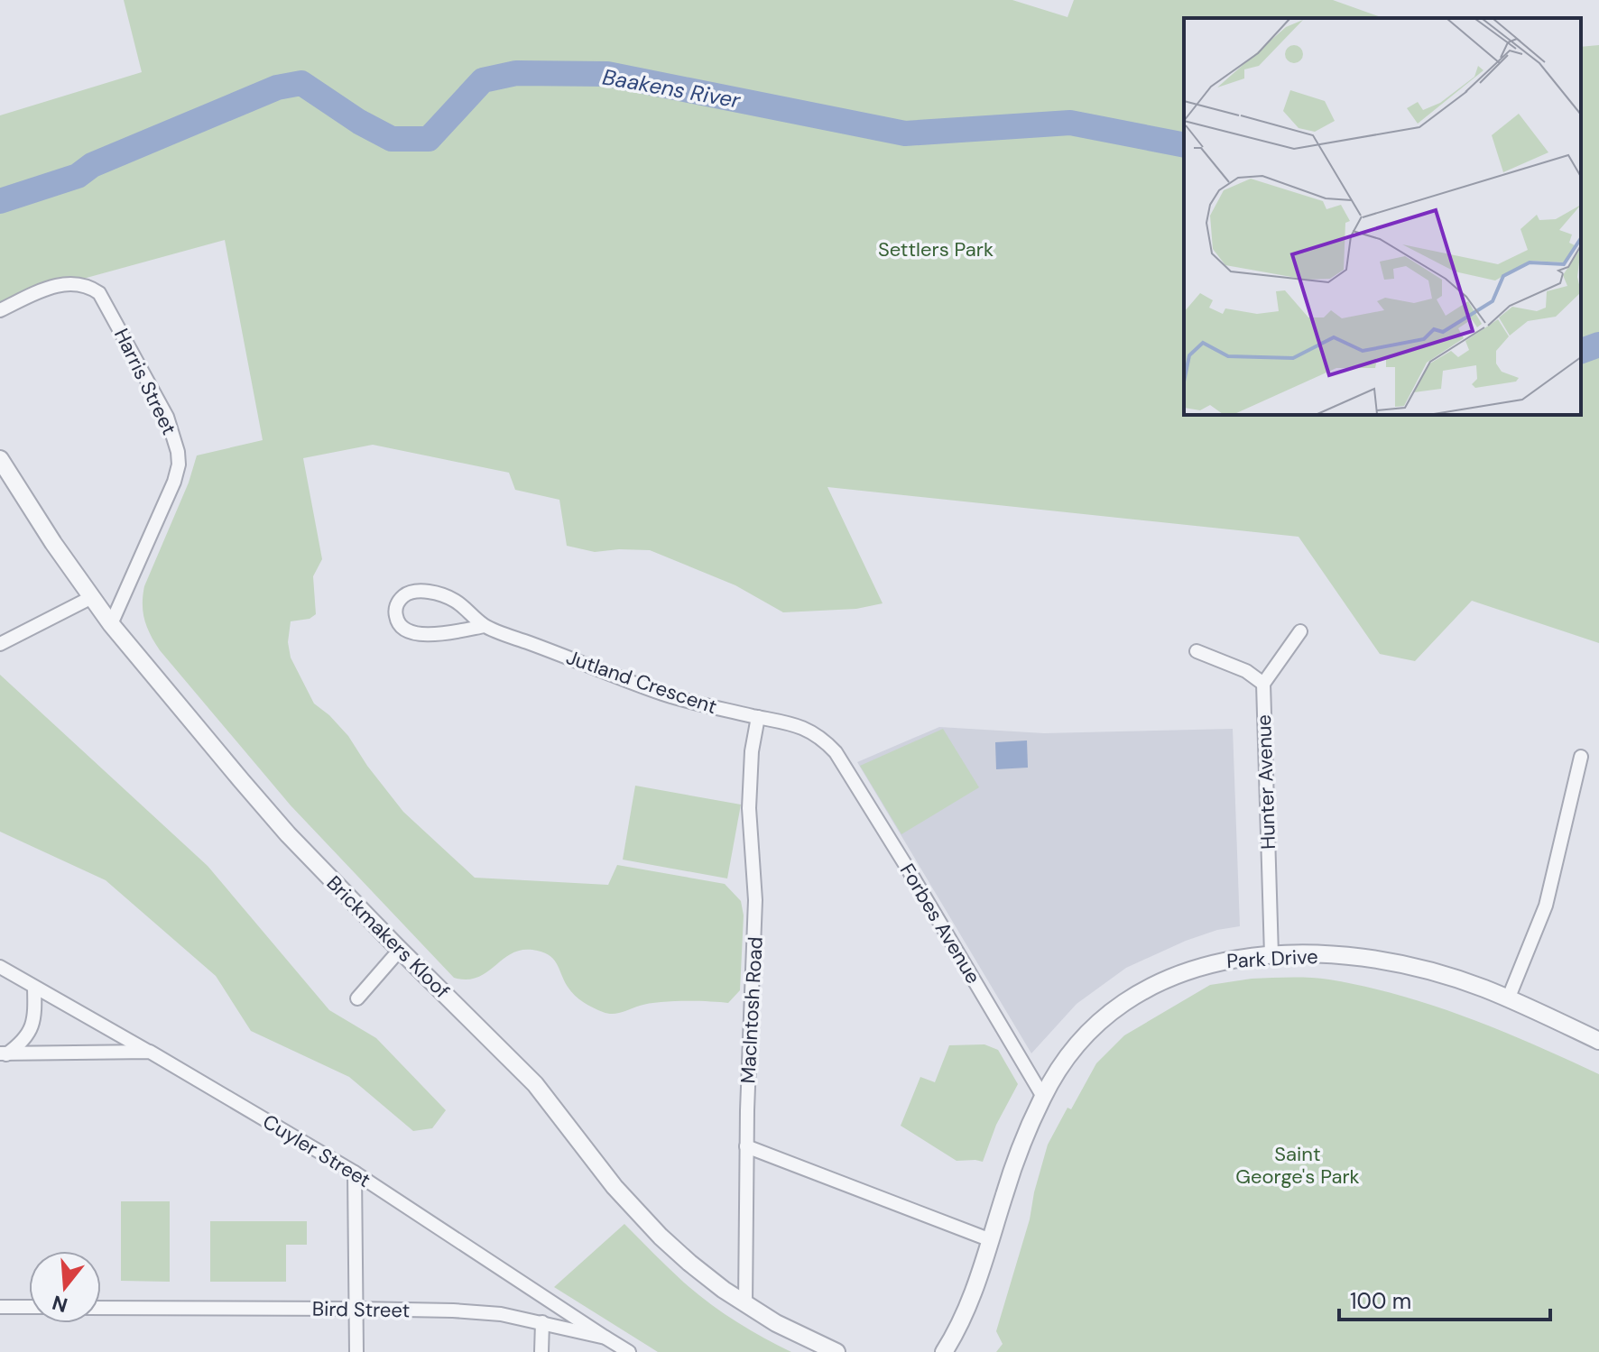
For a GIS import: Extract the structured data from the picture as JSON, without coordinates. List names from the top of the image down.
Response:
{
  "streets": {
    "street": [
      "Harris Street",
      "Jutland Crescent",
      "Hunter Avenue",
      "Forbes Avenue",
      "Brickmakers Kloof",
      "Park Drive",
      "MacIntosh Road",
      "Cuyler Street",
      "Bird Street"
    ]
  },
  "crossings": [
    ["Harris Street", "Brickmakers Kloof"],
    ["Jutland Crescent", "Forbes Avenue"],
    ["Jutland Crescent", "MacIntosh Road"],
    ["Hunter Avenue", "Park Drive"],
    ["Forbes Avenue", "Park Drive"],
    ["Brickmakers Kloof", "MacIntosh Road"],
    ["Cuyler Street", "Bird Street"]
  ],
  "water": ["Baakens River"],
  "parks": ["Settlers Park", "Saint George's Park"],
  "scale_bar": "100 m",
  "north": "bottom"
}
